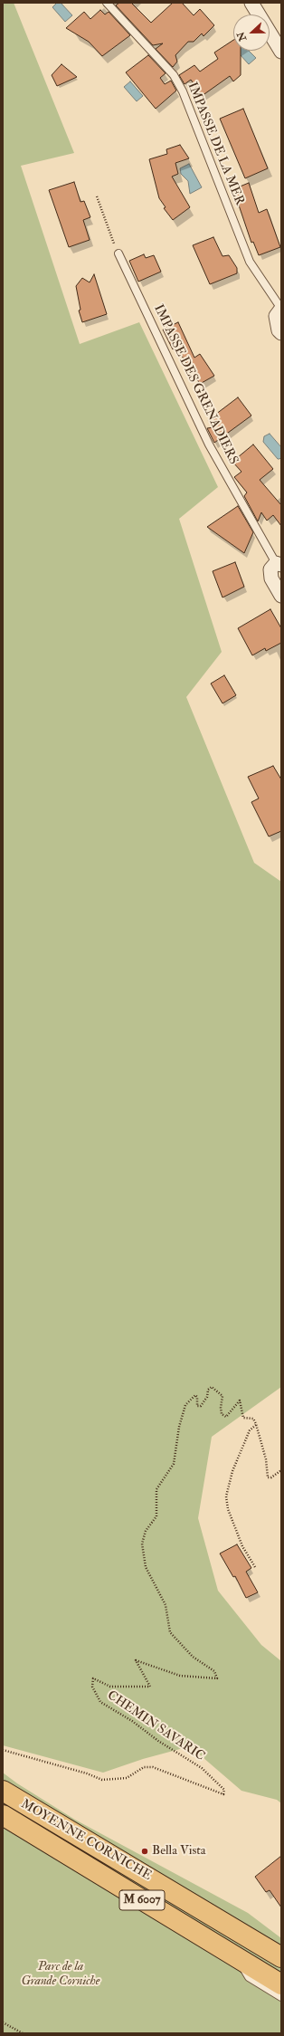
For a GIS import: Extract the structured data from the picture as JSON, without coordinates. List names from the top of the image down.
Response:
{
  "streets": {
    "main road": ["MOYENNE CORNICHE", "M 6007"],
    "lane": ["IMPASSE DE LA MER", "IMPASSE DES GRENADIERS"],
    "path": ["CHEMIN SAVARIC"]
  },
  "parks": ["Parc de la Grande Corniche"],
  "places": ["Bella Vista"],
  "north": "left"
}
